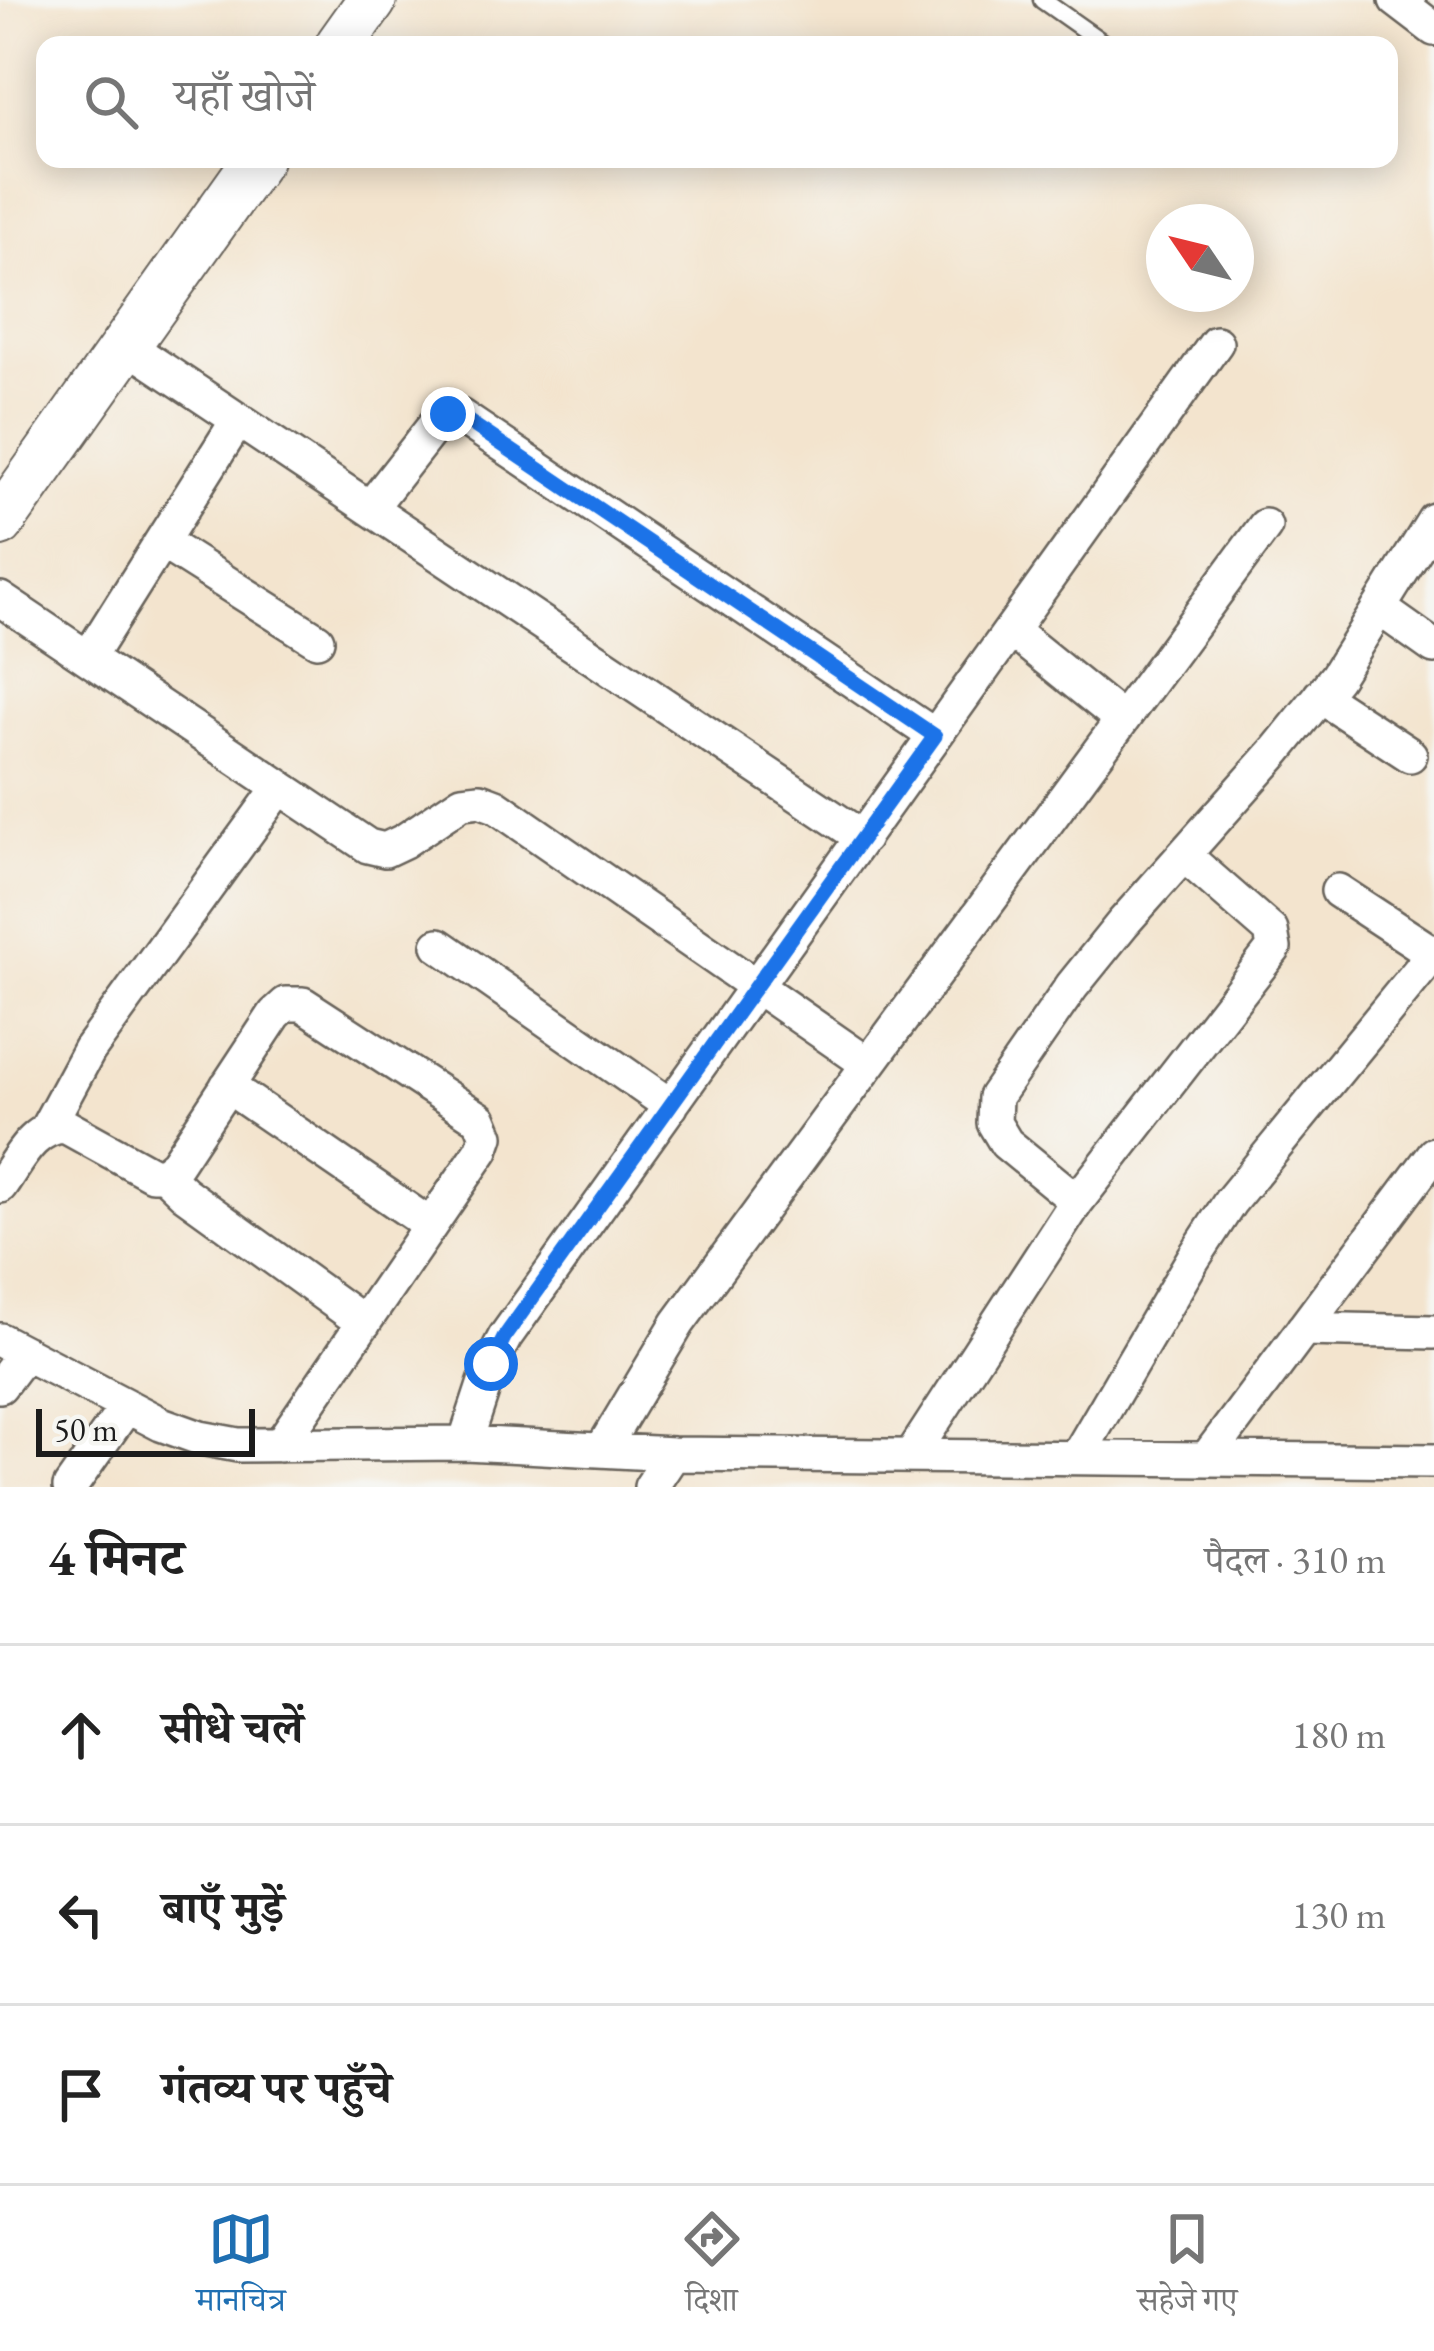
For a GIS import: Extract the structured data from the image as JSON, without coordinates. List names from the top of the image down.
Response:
{
  "scale_bar": "50 m",
  "north": "top left",
  "page": {
    "search": "यहाँ खोजें",
    "scale": "50 m",
    "heading": ["4 मिनट", "पैदल · 310 m"],
    "list": [
      ["सीधे चलें", "180 m"],
      ["बाएँ मुड़ें", "130 m"],
      "गंतव्य पर पहुँचे"
    ],
    "nav": ["मानचित्र", "दिशा", "सहेजे गए"]
  }
}
